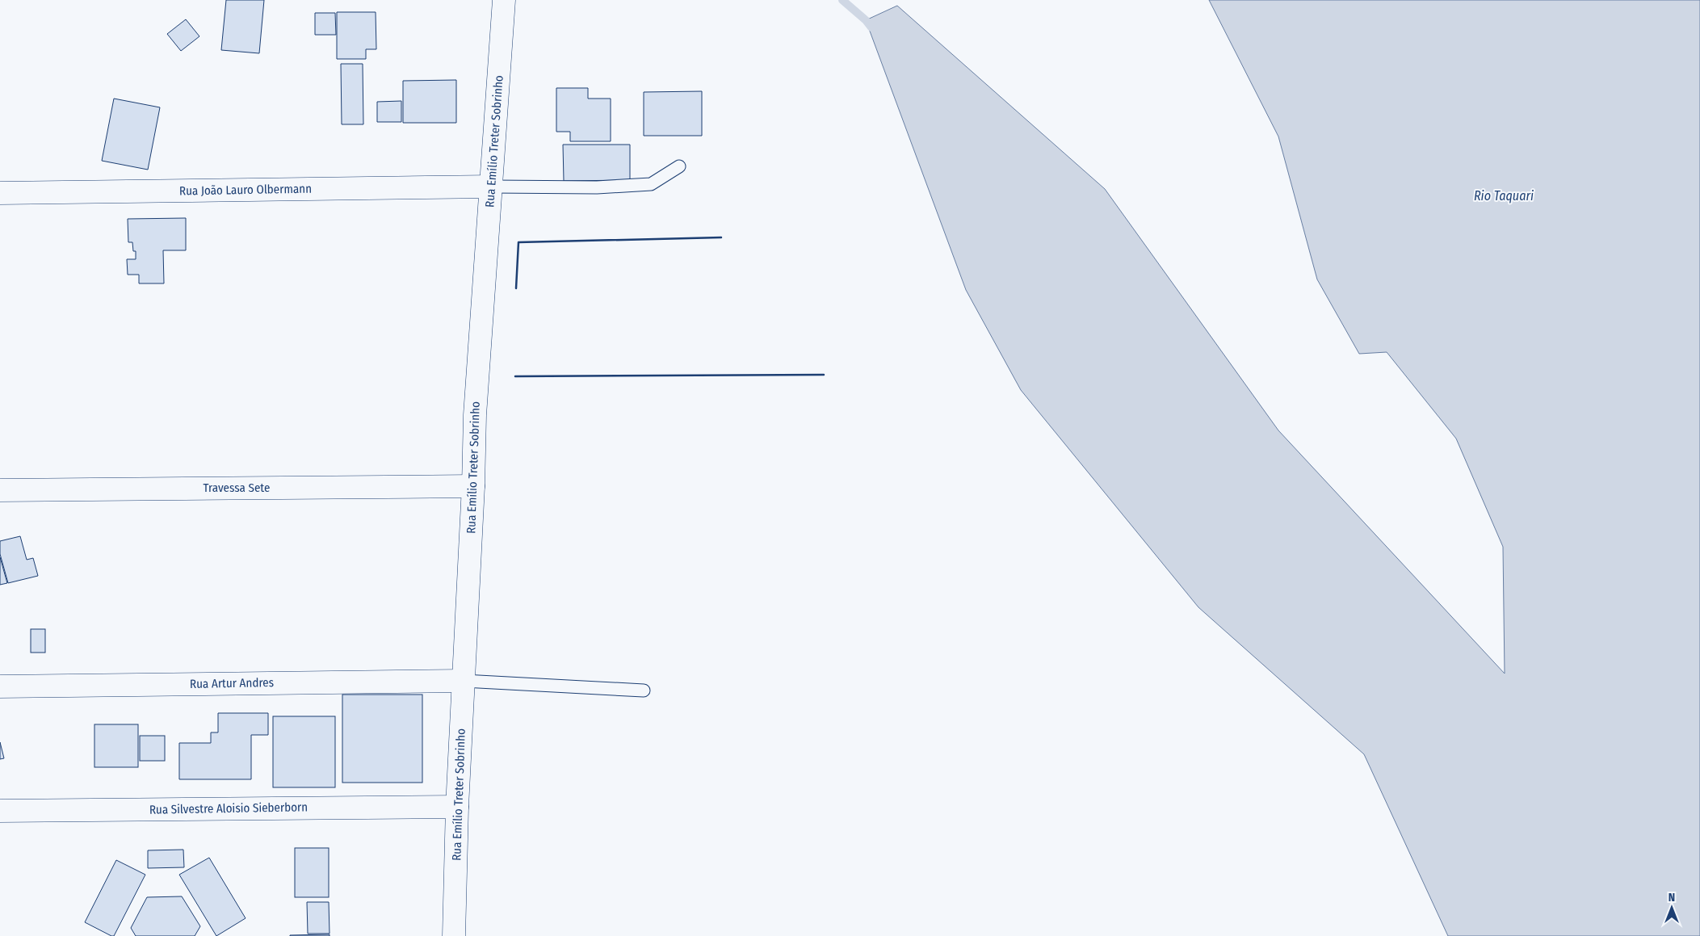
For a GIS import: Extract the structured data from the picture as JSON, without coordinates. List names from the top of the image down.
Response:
{
  "streets": {
    "street": [
      "Rua Emílio Treter Sobrinho",
      "Rua João Lauro Olbermann",
      "Travessa Sete",
      "Rua Artur Andres",
      "Rua Silvestre Aloisio Sieberborn"
    ]
  },
  "crossings": [
    ["Rua Emílio Treter Sobrinho", "Rua João Lauro Olbermann"],
    ["Rua Emílio Treter Sobrinho", "Travessa Sete"],
    ["Rua Emílio Treter Sobrinho", "Rua Artur Andres"],
    ["Rua Emílio Treter Sobrinho", "Rua Silvestre Aloisio Sieberborn"]
  ],
  "water": ["Rio Taquari"],
  "north": "top"
}
